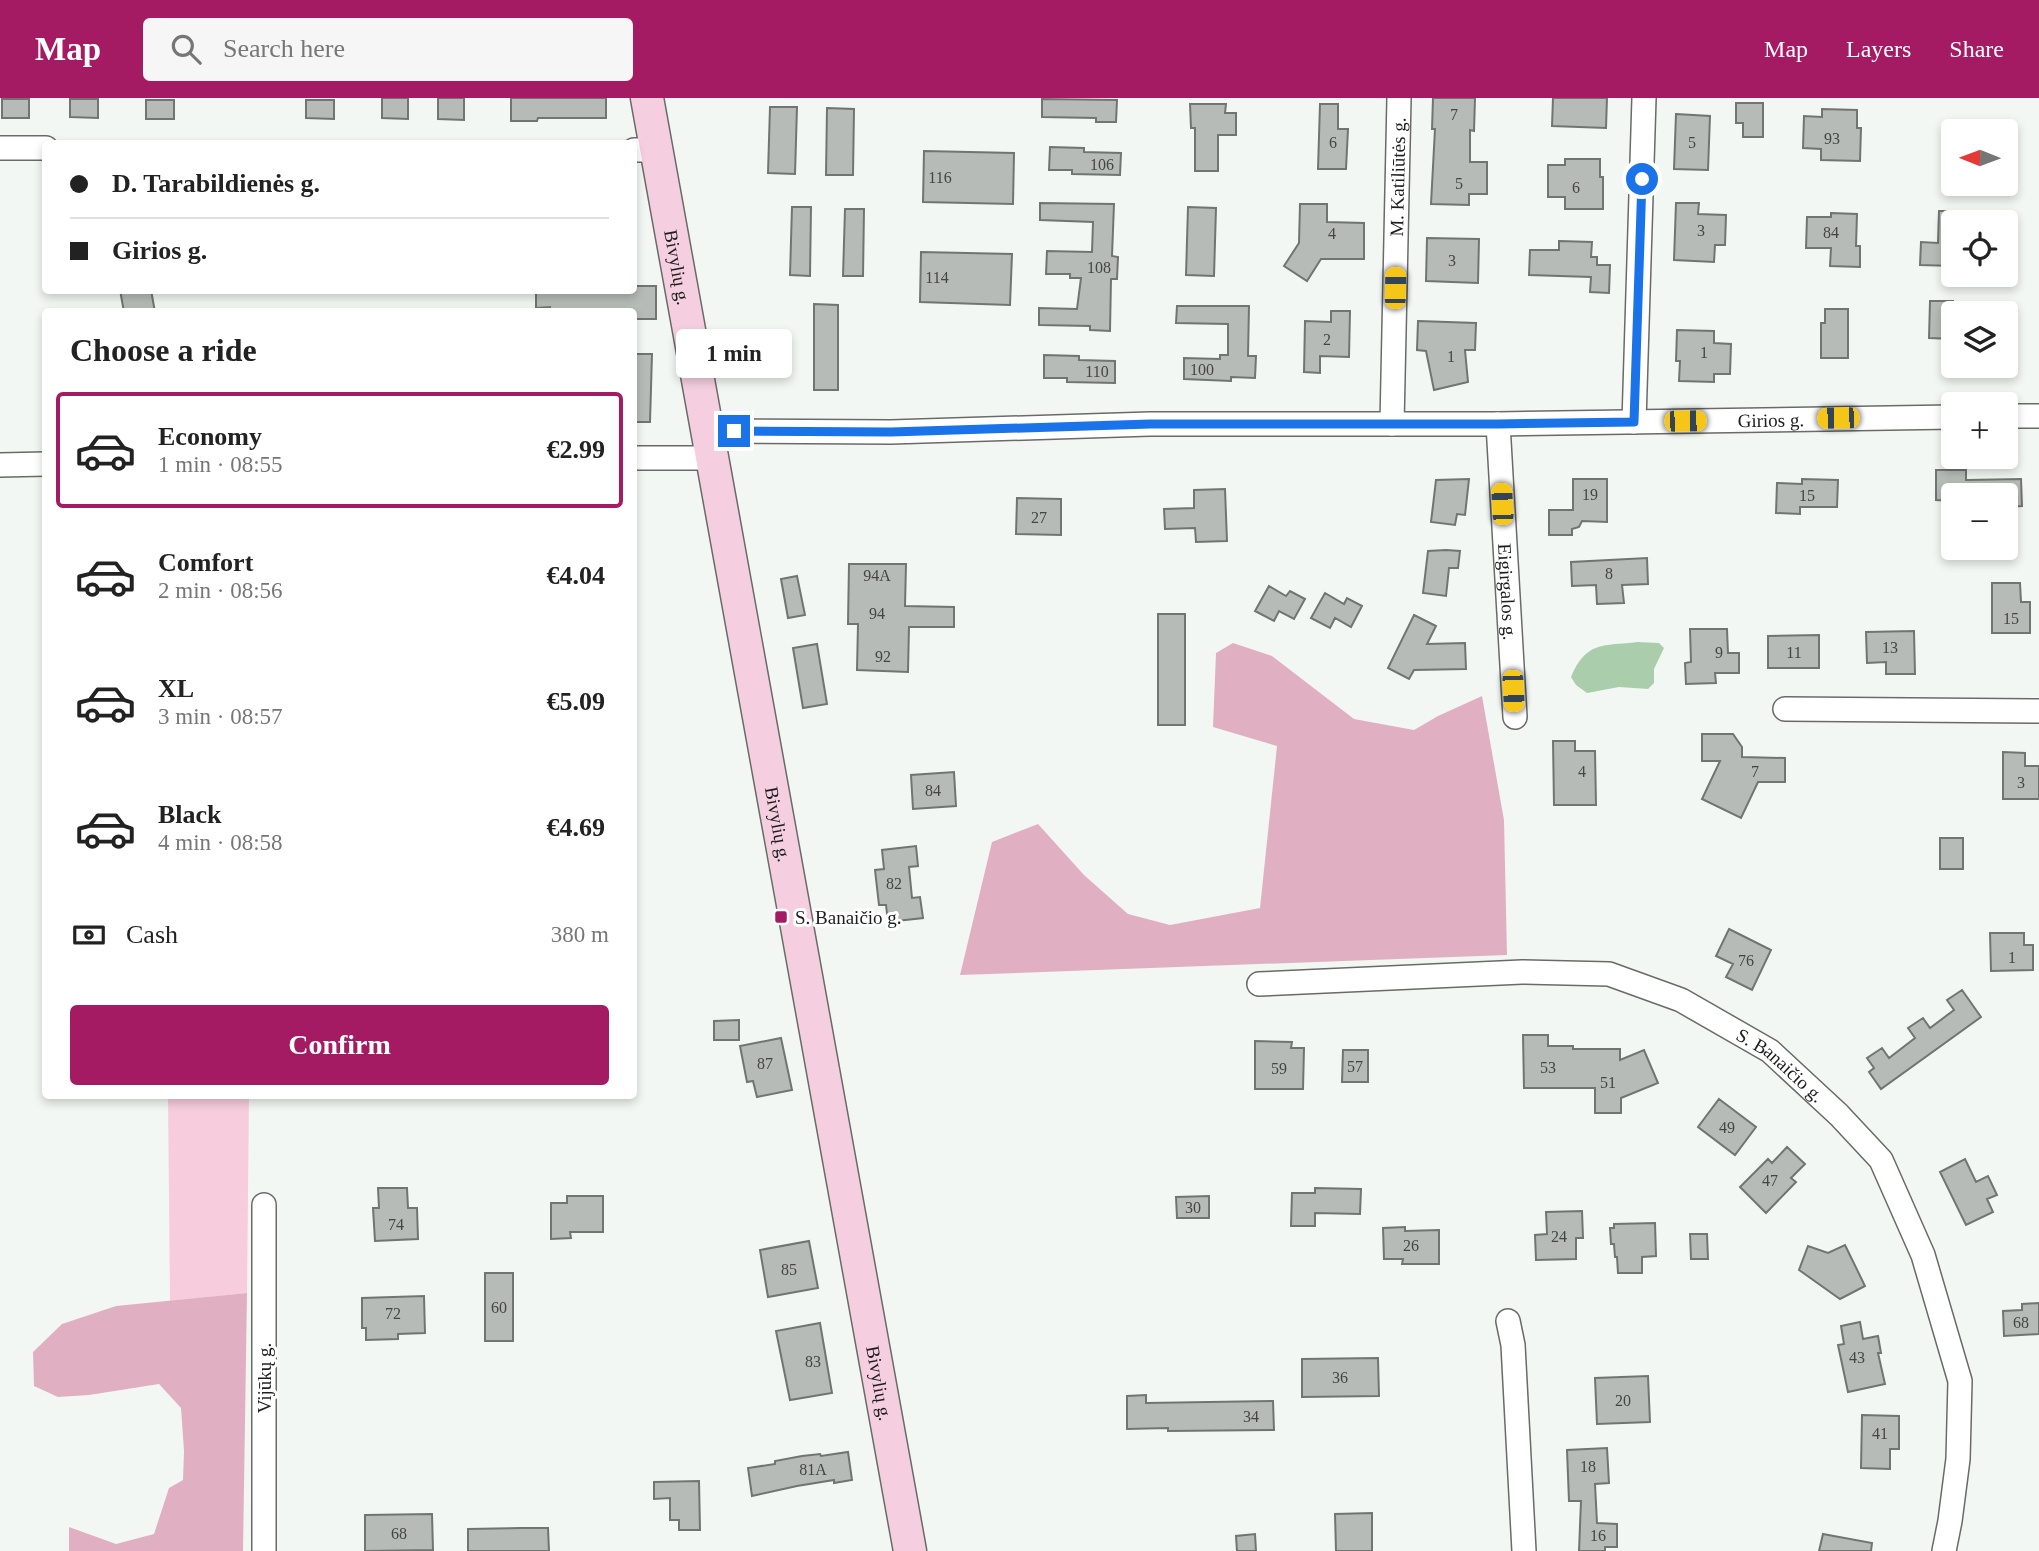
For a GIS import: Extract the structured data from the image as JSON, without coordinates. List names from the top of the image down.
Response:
{
  "streets": {
    "street": [
      "M. Katiliūtės g.",
      "Bivylių g.",
      "Girios g.",
      "Eigirgalos g.",
      "S. Banaičio g.",
      "Vijūkų g."
    ]
  },
  "crossings": [
    ["M. Katiliūtės g.", "Girios g."],
    ["Bivylių g.", "Girios g."],
    ["Girios g.", "Eigirgalos g."]
  ],
  "places": {
    "transit": ["S. Banaičio g."]
  },
  "house_numbers": [
    "7",
    "93",
    "6",
    "5",
    "106",
    "116",
    "5",
    "6",
    "3",
    "84",
    "4",
    "3",
    "108",
    "114",
    "2",
    "1",
    "1",
    "100",
    "110",
    "19",
    "15",
    "27",
    "8",
    "94A",
    "94",
    "15",
    "13",
    "9",
    "11",
    "92",
    "4",
    "7",
    "3",
    "84",
    "82",
    "1",
    "76",
    "87",
    "57",
    "53",
    "59",
    "51",
    "49",
    "47",
    "30",
    "74",
    "24",
    "26",
    "85",
    "60",
    "72",
    "68",
    "43",
    "83",
    "36",
    "20",
    "34",
    "41",
    "18",
    "81A",
    "68",
    "16"
  ],
  "north": "left",
  "page": {
    "header": "Map",
    "search": "Search here",
    "nav": ["Map", "Layers", "Share"],
    "map_buttons": ["+", "−"],
    "banner": ["D. Tarabildienės g.", "Girios g."],
    "heading": "Choose a ride",
    "bubble": "1 min",
    "list": [
      {
        "name": "Economy",
        "note": "1 min · 08:55",
        "value": "€2.99"
      },
      {
        "name": "Comfort",
        "note": "2 min · 08:56",
        "value": "€4.04"
      },
      {
        "name": "XL",
        "note": "3 min · 08:57",
        "value": "€5.09"
      },
      {
        "name": "Black",
        "note": "4 min · 08:58",
        "value": "€4.69"
      }
    ],
    "pay": ["Cash", "380 m"],
    "buttons": "Confirm"
  }
}
